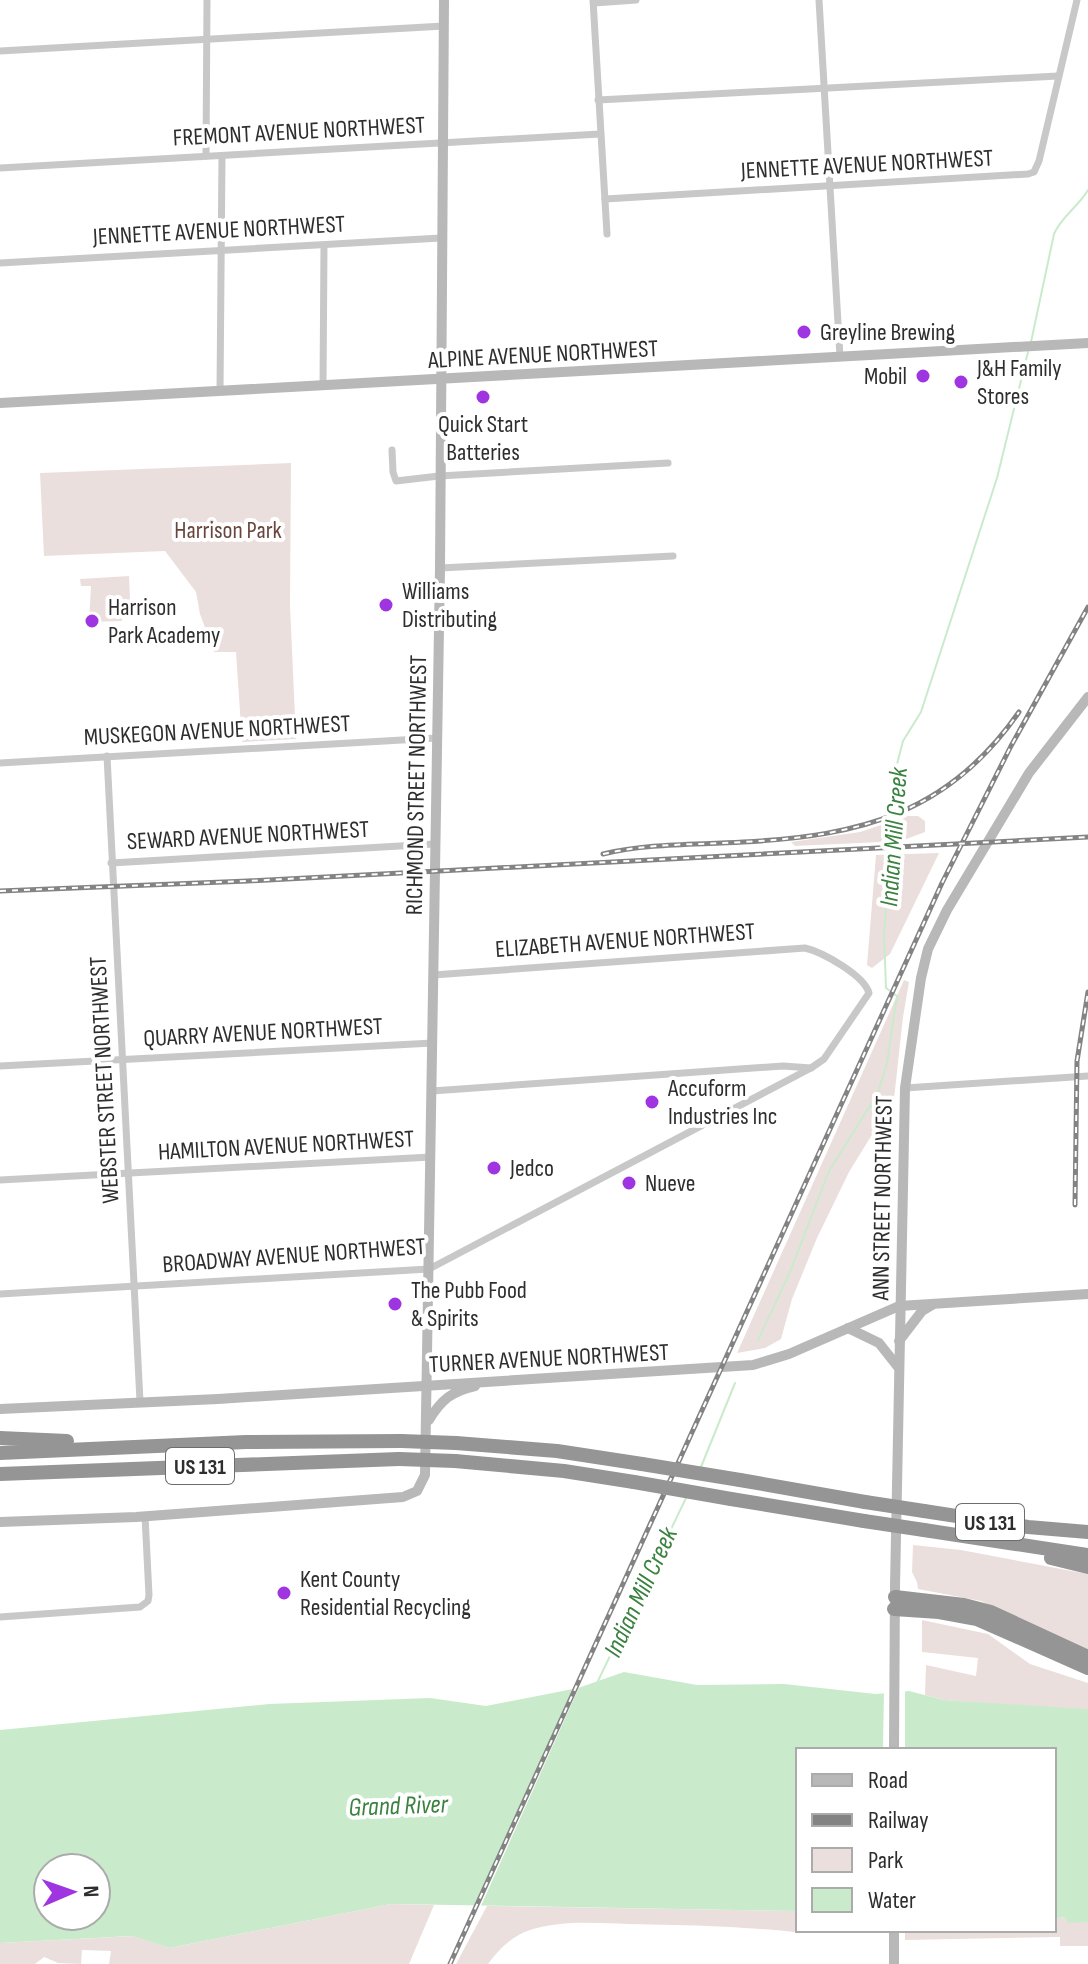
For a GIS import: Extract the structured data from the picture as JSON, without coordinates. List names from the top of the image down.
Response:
{
  "streets": {
    "highway": ["US 131"],
    "street": [
      "FREMONT AVENUE NORTHWEST",
      "JENNETTE AVENUE NORTHWEST",
      "ALPINE AVENUE NORTHWEST",
      "MUSKEGON AVENUE NORTHWEST",
      "RICHMOND STREET NORTHWEST",
      "SEWARD AVENUE NORTHWEST",
      "ELIZABETH AVENUE NORTHWEST",
      "QUARRY AVENUE NORTHWEST",
      "WEBSTER STREET NORTHWEST",
      "HAMILTON AVENUE NORTHWEST",
      "ANN STREET NORTHWEST",
      "BROADWAY AVENUE NORTHWEST",
      "TURNER AVENUE NORTHWEST"
    ]
  },
  "crossings": [
    ["FREMONT AVENUE NORTHWEST", "RICHMOND STREET NORTHWEST"],
    ["JENNETTE AVENUE NORTHWEST", "RICHMOND STREET NORTHWEST"],
    ["ALPINE AVENUE NORTHWEST", "RICHMOND STREET NORTHWEST"],
    ["MUSKEGON AVENUE NORTHWEST", "RICHMOND STREET NORTHWEST"],
    ["MUSKEGON AVENUE NORTHWEST", "WEBSTER STREET NORTHWEST"],
    ["RICHMOND STREET NORTHWEST", "SEWARD AVENUE NORTHWEST"],
    ["RICHMOND STREET NORTHWEST", "ELIZABETH AVENUE NORTHWEST"],
    ["RICHMOND STREET NORTHWEST", "QUARRY AVENUE NORTHWEST"],
    ["RICHMOND STREET NORTHWEST", "HAMILTON AVENUE NORTHWEST"],
    ["RICHMOND STREET NORTHWEST", "BROADWAY AVENUE NORTHWEST"],
    ["RICHMOND STREET NORTHWEST", "TURNER AVENUE NORTHWEST"],
    ["SEWARD AVENUE NORTHWEST", "WEBSTER STREET NORTHWEST"],
    ["ELIZABETH AVENUE NORTHWEST", "BROADWAY AVENUE NORTHWEST"],
    ["QUARRY AVENUE NORTHWEST", "WEBSTER STREET NORTHWEST"],
    ["WEBSTER STREET NORTHWEST", "HAMILTON AVENUE NORTHWEST"],
    ["WEBSTER STREET NORTHWEST", "BROADWAY AVENUE NORTHWEST"],
    ["WEBSTER STREET NORTHWEST", "TURNER AVENUE NORTHWEST"],
    ["ANN STREET NORTHWEST", "TURNER AVENUE NORTHWEST"]
  ],
  "water": ["Indian Mill Creek", "Grand River"],
  "parks": ["Harrison Park"],
  "places": [
    "Greyline Brewing",
    "Mobil",
    "J&H Family Stores",
    "Quick Start Batteries",
    "Williams Distributing",
    "Harrison Park Academy",
    "Accuform Industries Inc",
    "Jedco",
    "Nueve",
    "The Pubb Food & Spirits",
    "Kent County Residential Recycling"
  ],
  "legend": [
    "Road",
    "Railway",
    "Park",
    "Water"
  ],
  "north": "right"
}
